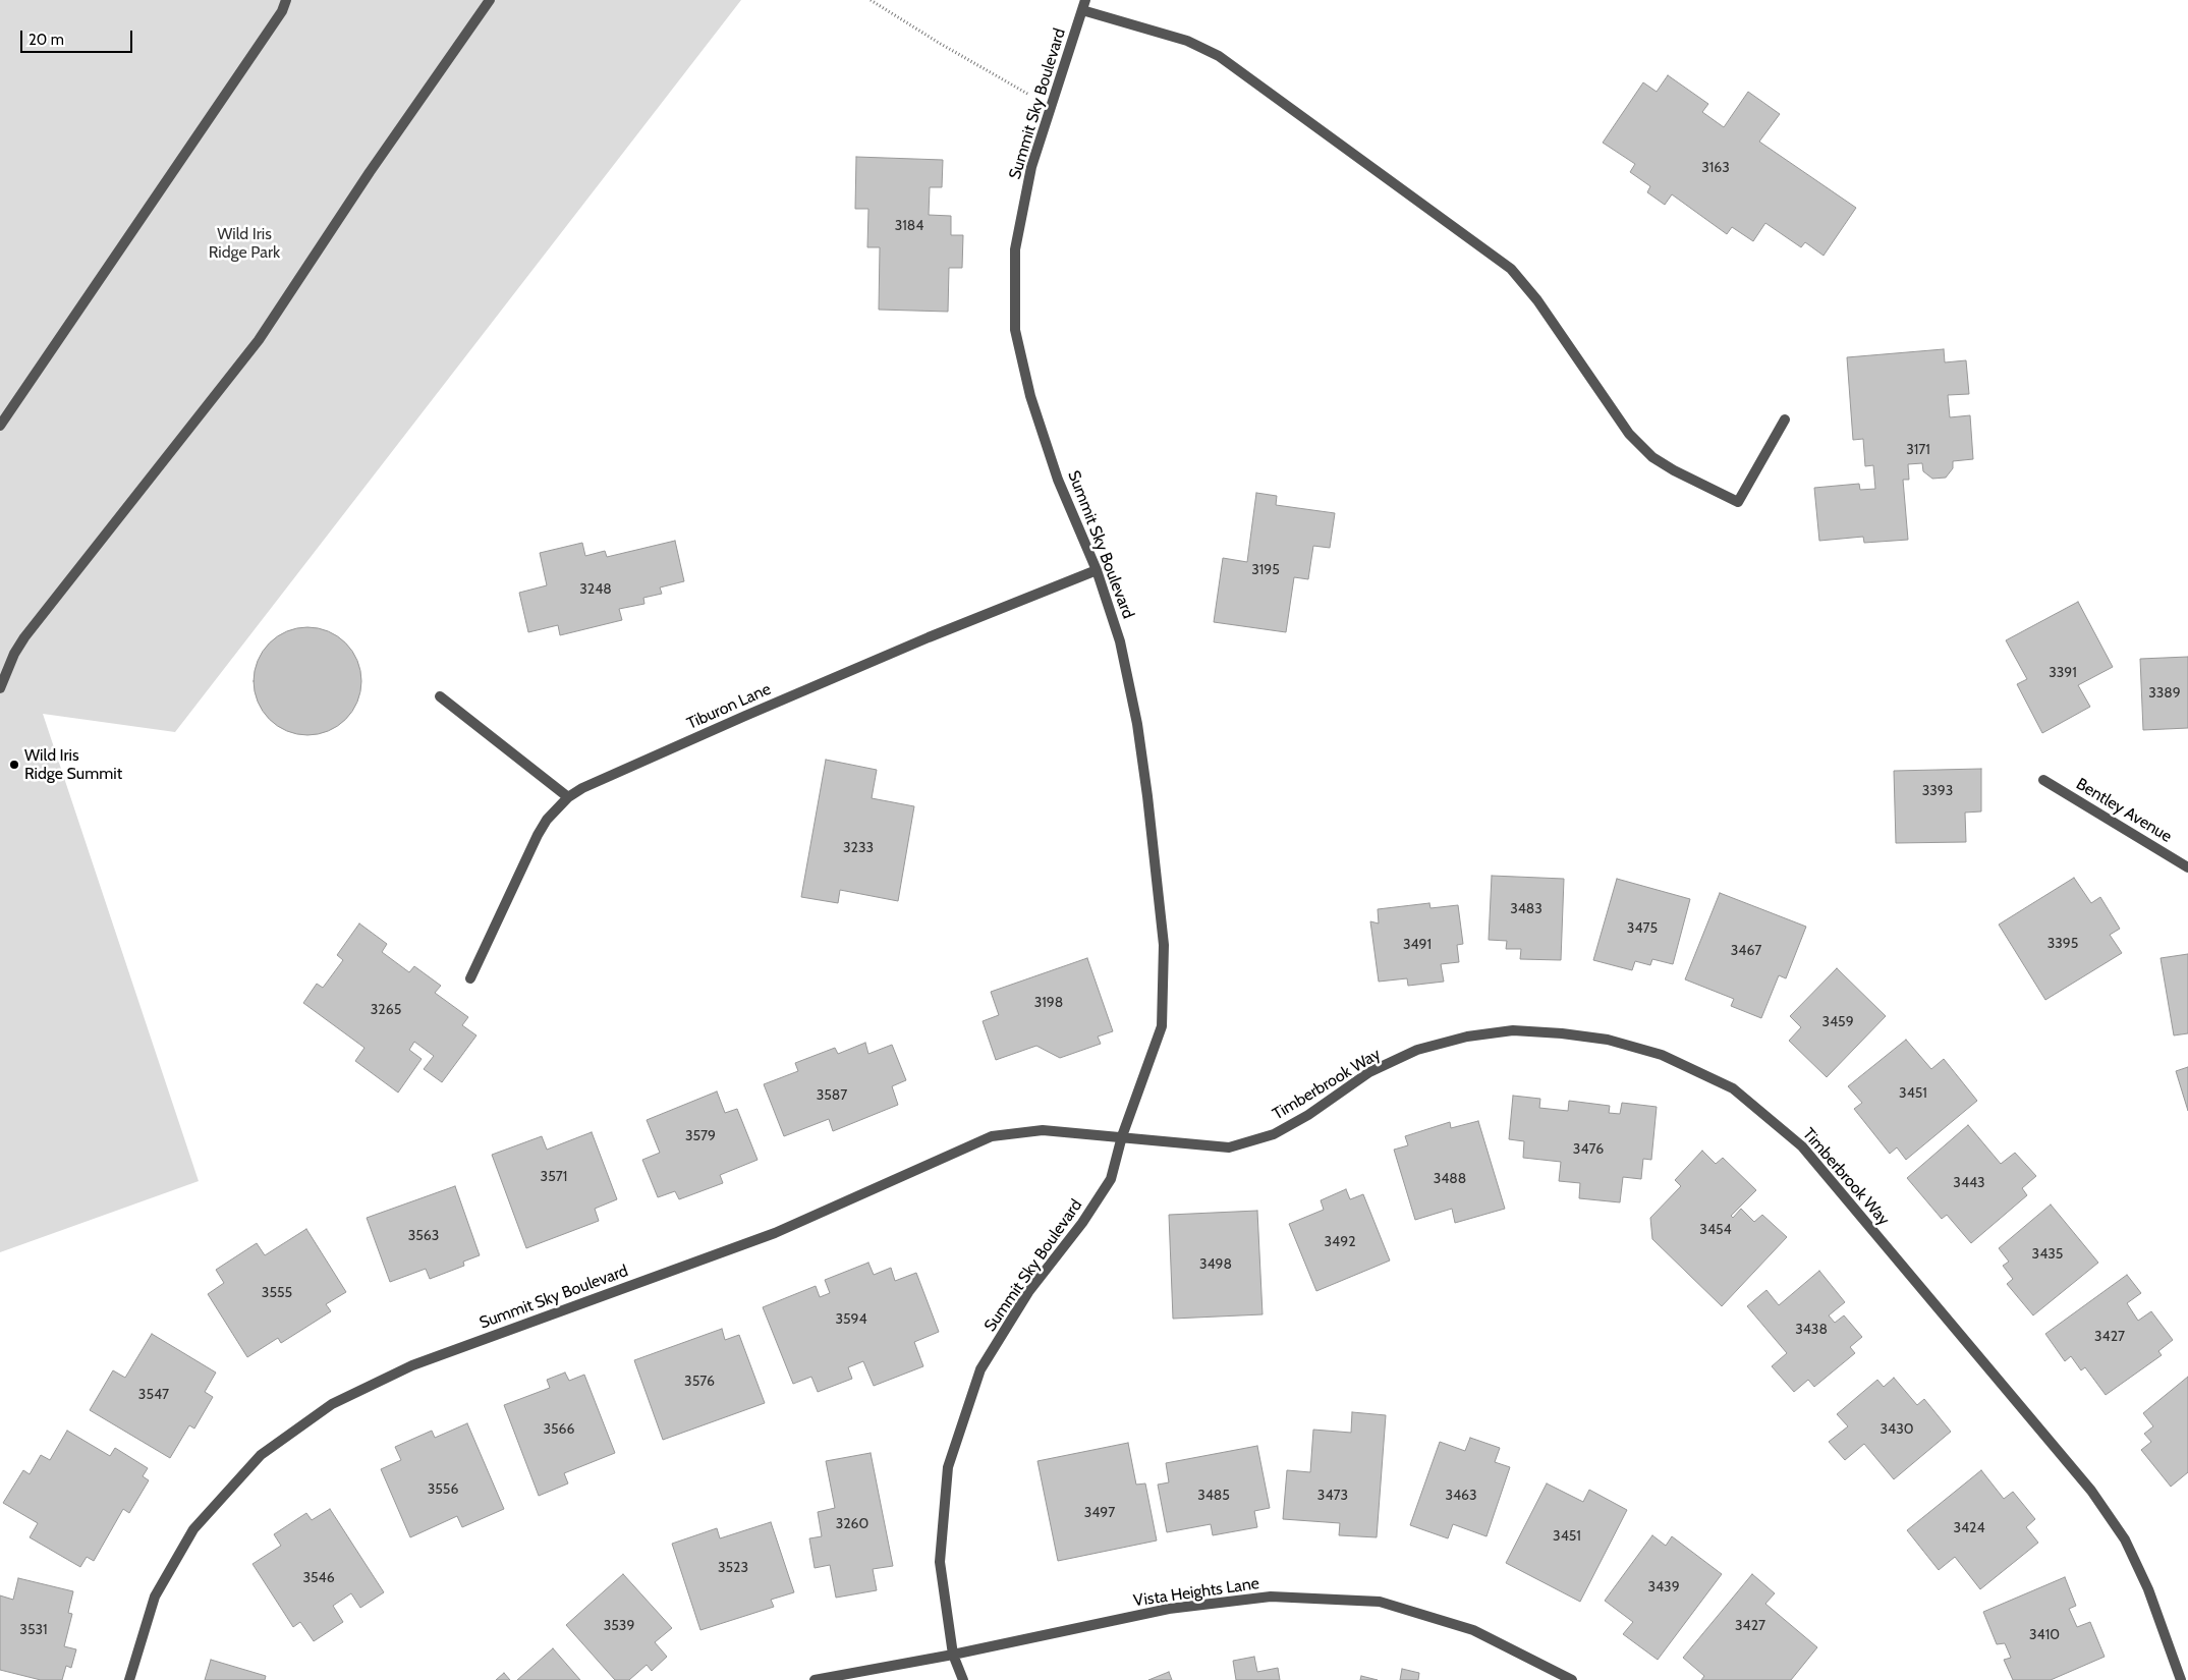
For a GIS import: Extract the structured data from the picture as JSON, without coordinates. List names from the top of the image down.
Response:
{
  "streets": {
    "street": [
      "Summit Sky Boulevard",
      "Tiburon Lane",
      "Bentley Avenue",
      "Timberbrook Way",
      "Vista Heights Lane"
    ]
  },
  "crossings": [
    ["Summit Sky Boulevard", "Tiburon Lane"],
    ["Summit Sky Boulevard", "Timberbrook Way"],
    ["Summit Sky Boulevard", "Vista Heights Lane"]
  ],
  "parks": ["Wild Iris Ridge Park"],
  "places": ["Wild Iris Ridge Summit"],
  "house_numbers": [
    "3163",
    "3184",
    "3171",
    "3195",
    "3248",
    "3391",
    "3389",
    "3393",
    "3233",
    "3483",
    "3475",
    "3395",
    "3491",
    "3467",
    "3198",
    "3265",
    "3459",
    "3451",
    "3587",
    "3579",
    "3476",
    "3571",
    "3488",
    "3443",
    "3454",
    "3563",
    "3492",
    "3435",
    "3498",
    "3555",
    "3594",
    "3438",
    "3427",
    "3576",
    "3547",
    "3566",
    "3430",
    "3556",
    "3485",
    "3473",
    "3463",
    "3497",
    "3260",
    "3424",
    "3451",
    "3523",
    "3546",
    "3439",
    "3539",
    "3427",
    "3531",
    "3410"
  ],
  "scale_bar": "20 m"
}
